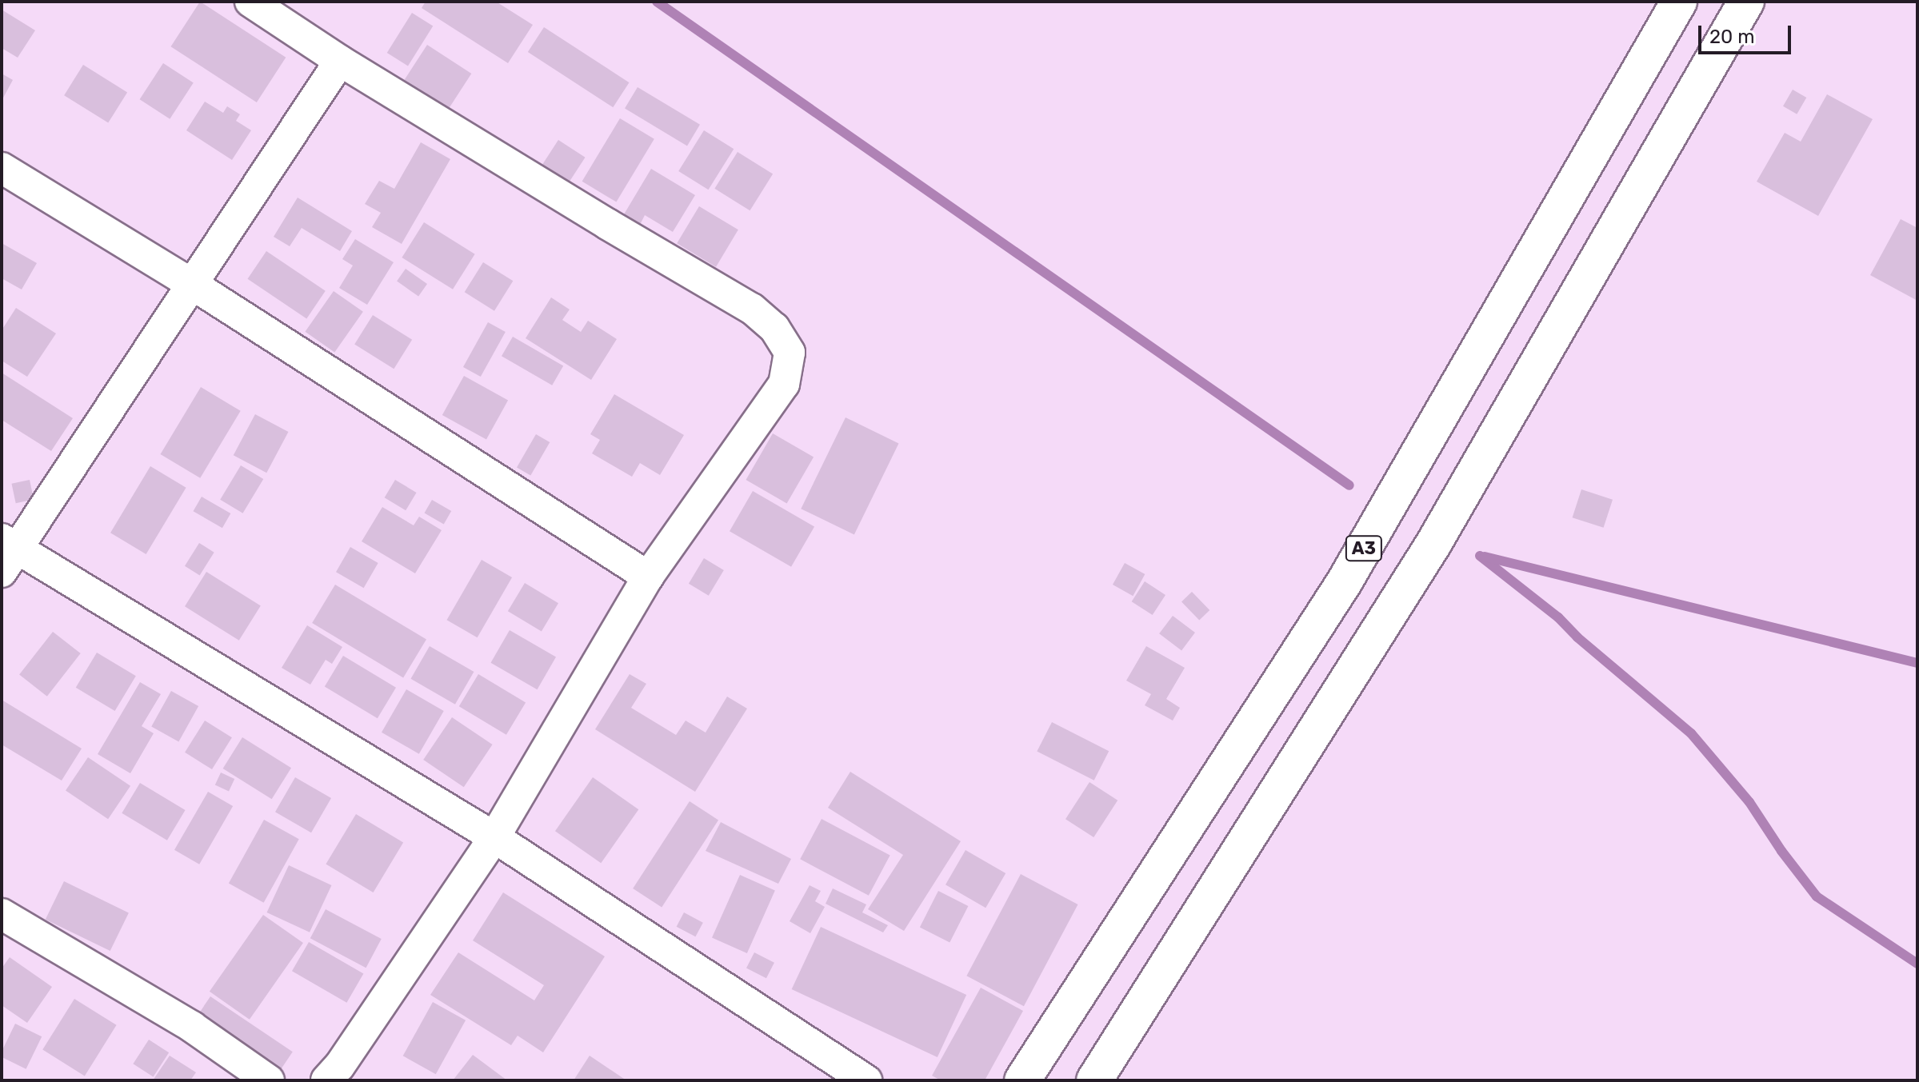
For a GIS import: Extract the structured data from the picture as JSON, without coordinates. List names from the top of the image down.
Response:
{
  "streets": {
    "highway": ["A3"]
  },
  "scale_bar": "20 m"
}
